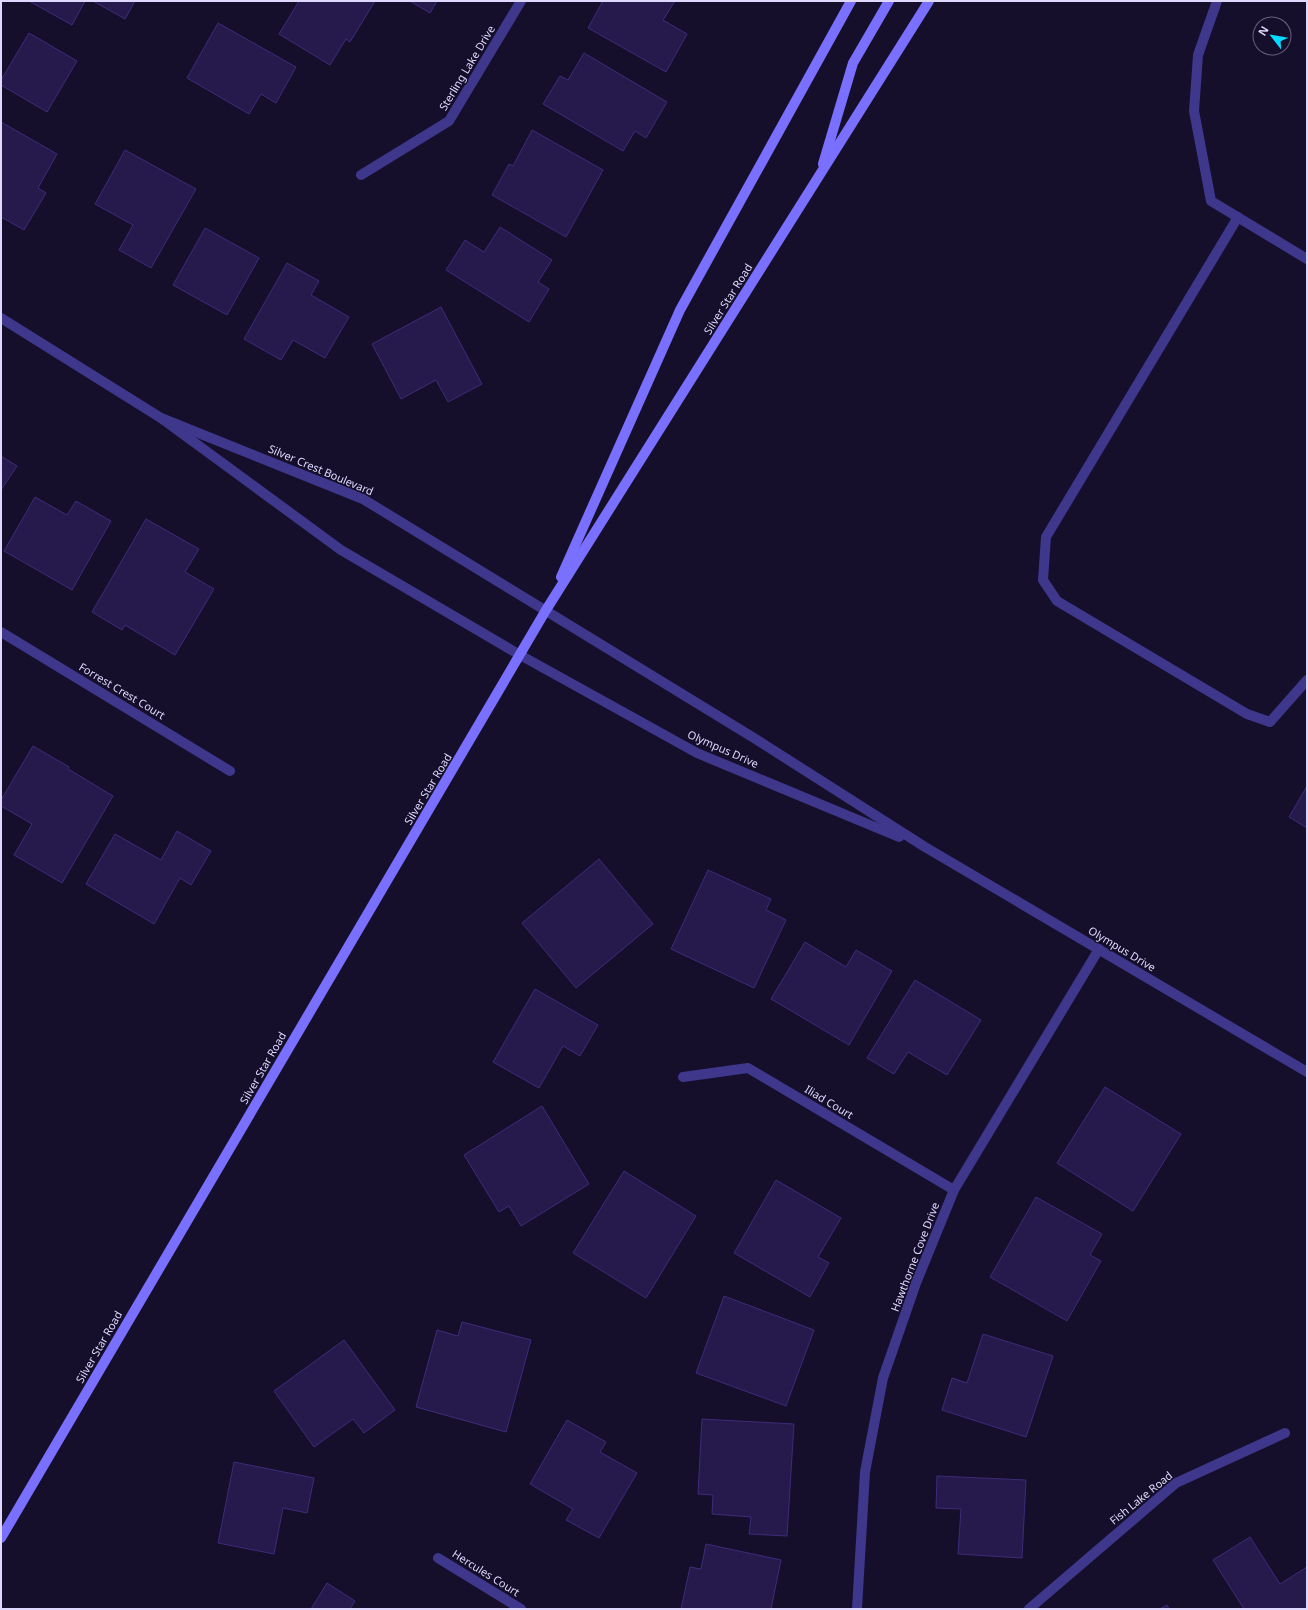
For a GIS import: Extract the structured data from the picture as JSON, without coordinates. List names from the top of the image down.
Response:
{
  "streets": {
    "main road": ["Silver Star Road"],
    "street": [
      "Sterling Lake Drive",
      "Silver Crest Boulevard",
      "Forrest Crest Court",
      "Olympus Drive",
      "Iliad Court",
      "Hawthorne Cove Drive",
      "Fish Lake Road",
      "Hercules Court"
    ]
  },
  "crossings": [
    ["Silver Star Road", "Silver Crest Boulevard"],
    ["Silver Star Road", "Olympus Drive"],
    ["Silver Crest Boulevard", "Olympus Drive"],
    ["Olympus Drive", "Hawthorne Cove Drive"],
    ["Iliad Court", "Hawthorne Cove Drive"]
  ],
  "north": "top left"
}
